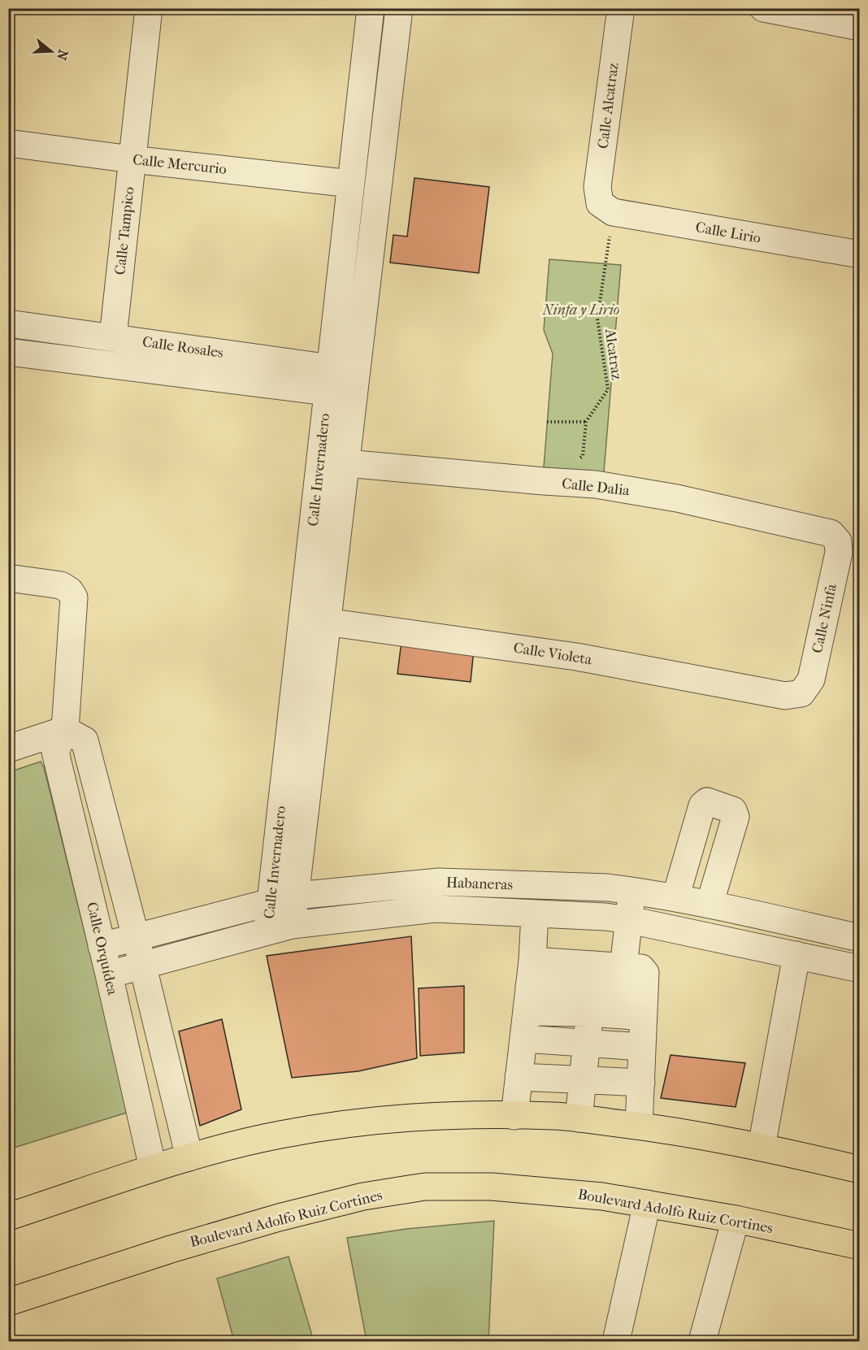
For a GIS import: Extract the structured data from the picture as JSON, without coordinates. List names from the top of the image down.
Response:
{
  "streets": {
    "main road": ["Boulevard Adolfo Ruiz Cortines"],
    "street": [
      "Calle Alcatraz",
      "Calle Mercurio",
      "Calle Tampico",
      "Calle Lirio",
      "Calle Rosales",
      "Calle Invernadero",
      "Calle Dalia",
      "Calle Ninfa",
      "Calle Violeta",
      "Habaneras",
      "Calle Orquídea"
    ],
    "path": ["Alcatraz"]
  },
  "crossings": [
    ["Calle Alcatraz", "Calle Lirio"],
    ["Calle Alcatraz", "Alcatraz"],
    ["Calle Mercurio", "Calle Tampico"],
    ["Calle Mercurio", "Calle Invernadero"],
    ["Calle Tampico", "Calle Rosales"],
    ["Calle Lirio", "Alcatraz"],
    ["Calle Rosales", "Calle Invernadero"],
    ["Alcatraz", "Calle Dalia"],
    ["Calle Invernadero", "Calle Dalia"],
    ["Calle Invernadero", "Calle Violeta"],
    ["Calle Invernadero", "Habaneras"],
    ["Calle Dalia", "Calle Ninfa"],
    ["Calle Ninfa", "Calle Violeta"],
    ["Habaneras", "Calle Orquídea"]
  ],
  "parks": ["Ninfa y Lirio"],
  "north": "right"
}
